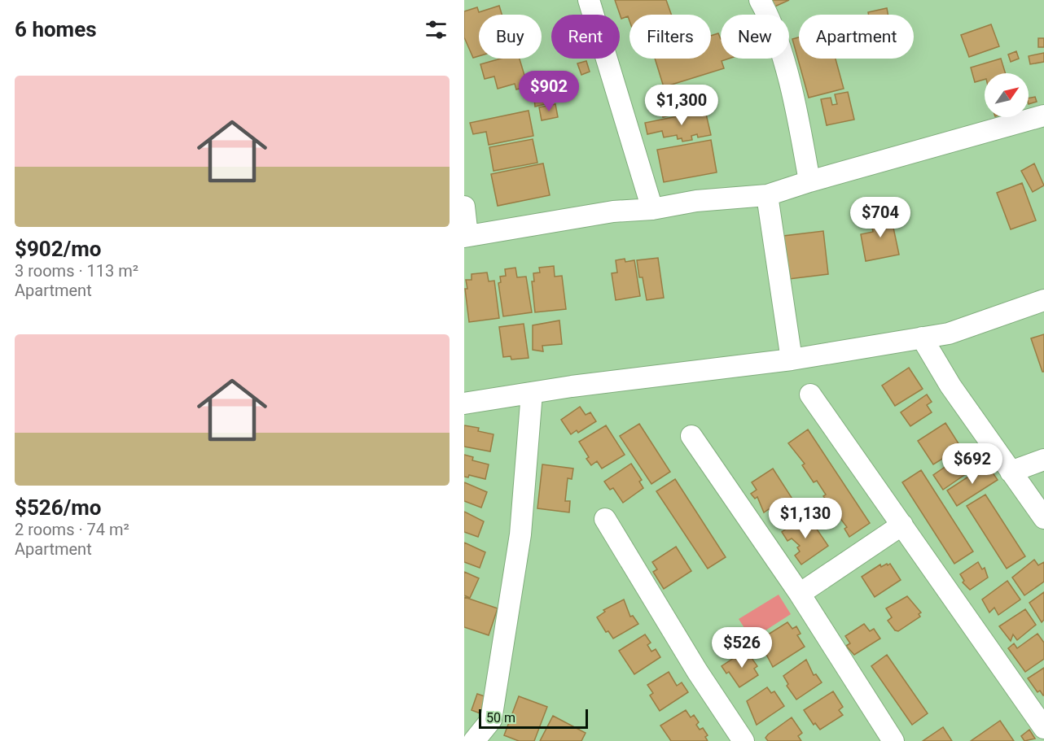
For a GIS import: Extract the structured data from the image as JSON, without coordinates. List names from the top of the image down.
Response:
{
  "scale_bar": "50 m",
  "north": "top right",
  "page": {
    "heading": "6 homes",
    "chip": [
      "Buy",
      "Rent",
      "Filters",
      "New",
      "Apartment"
    ],
    "list": [
      {
        "name": "$902/mo",
        "note": "3 rooms · 113 m² · Apartment"
      },
      {
        "name": "$526/mo",
        "note": "2 rooms · 74 m² · Apartment"
      }
    ],
    "price": [
      "$902",
      "$1,300",
      "$704",
      "$692",
      "$1,130",
      "$526"
    ],
    "scale": "50 m"
  }
}
